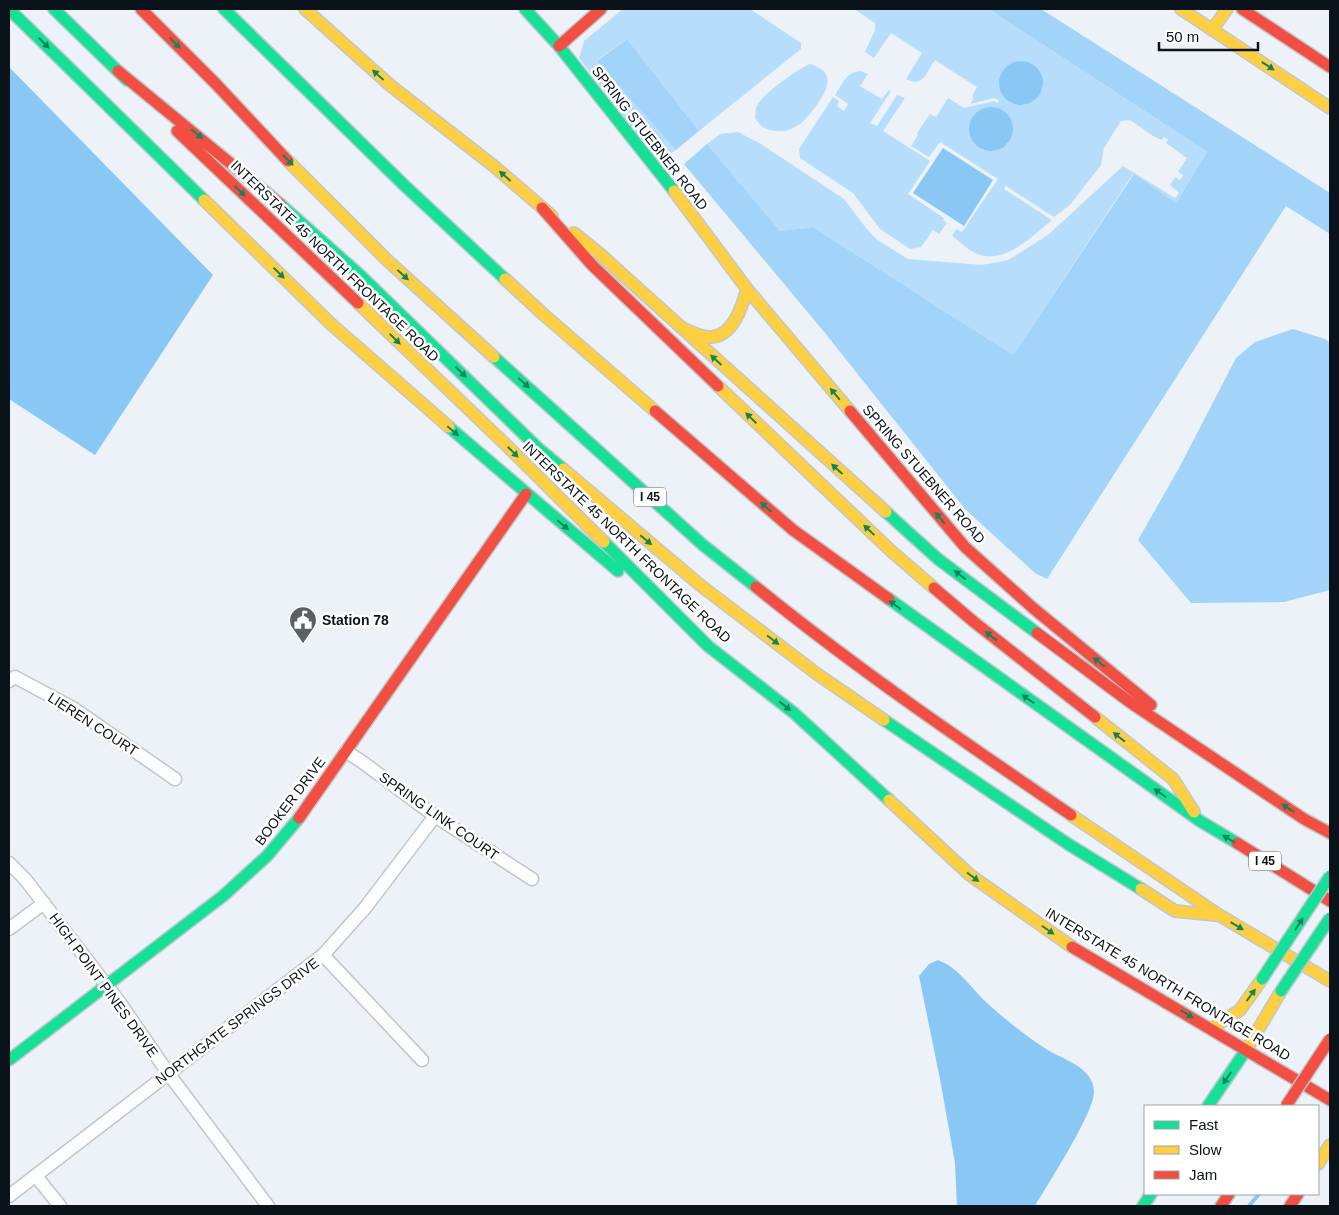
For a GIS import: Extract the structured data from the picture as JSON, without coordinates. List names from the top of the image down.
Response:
{
  "streets": {
    "main road": [
      "SPRING STUEBNER ROAD",
      "INTERSTATE 45 NORTH FRONTAGE ROAD",
      "I 45",
      "BOOKER DRIVE"
    ],
    "street": [
      "LIEREN COURT",
      "SPRING LINK COURT",
      "HIGH POINT PINES DRIVE",
      "NORTHGATE SPRINGS DRIVE"
    ]
  },
  "crossings": [
    ["BOOKER DRIVE", "SPRING LINK COURT"],
    ["BOOKER DRIVE", "HIGH POINT PINES DRIVE"],
    ["SPRING LINK COURT", "NORTHGATE SPRINGS DRIVE"],
    ["HIGH POINT PINES DRIVE", "NORTHGATE SPRINGS DRIVE"]
  ],
  "places": {
    "public building": ["Station 78"]
  },
  "legend": ["Fast", "Slow", "Jam"],
  "scale_bar": "50 m"
}
